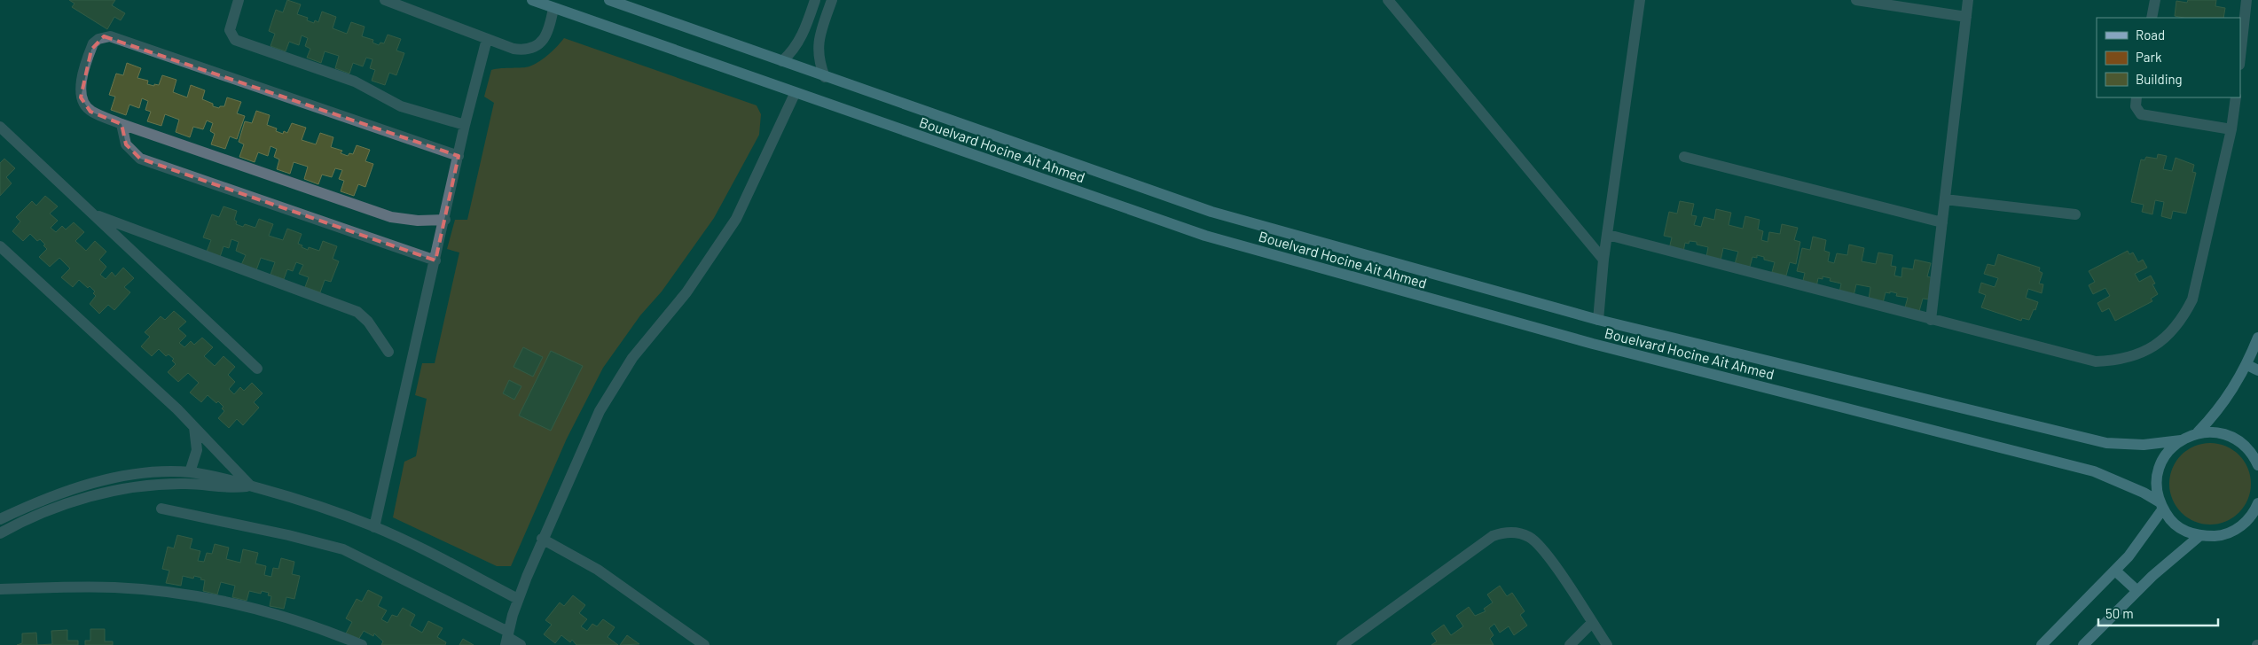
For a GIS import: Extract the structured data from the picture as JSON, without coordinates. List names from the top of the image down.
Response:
{
  "streets": {
    "main road": ["Bouelvard Hocine Ait Ahmed"]
  },
  "legend": ["Road", "Park", "Building"],
  "scale_bar": "50 m"
}
